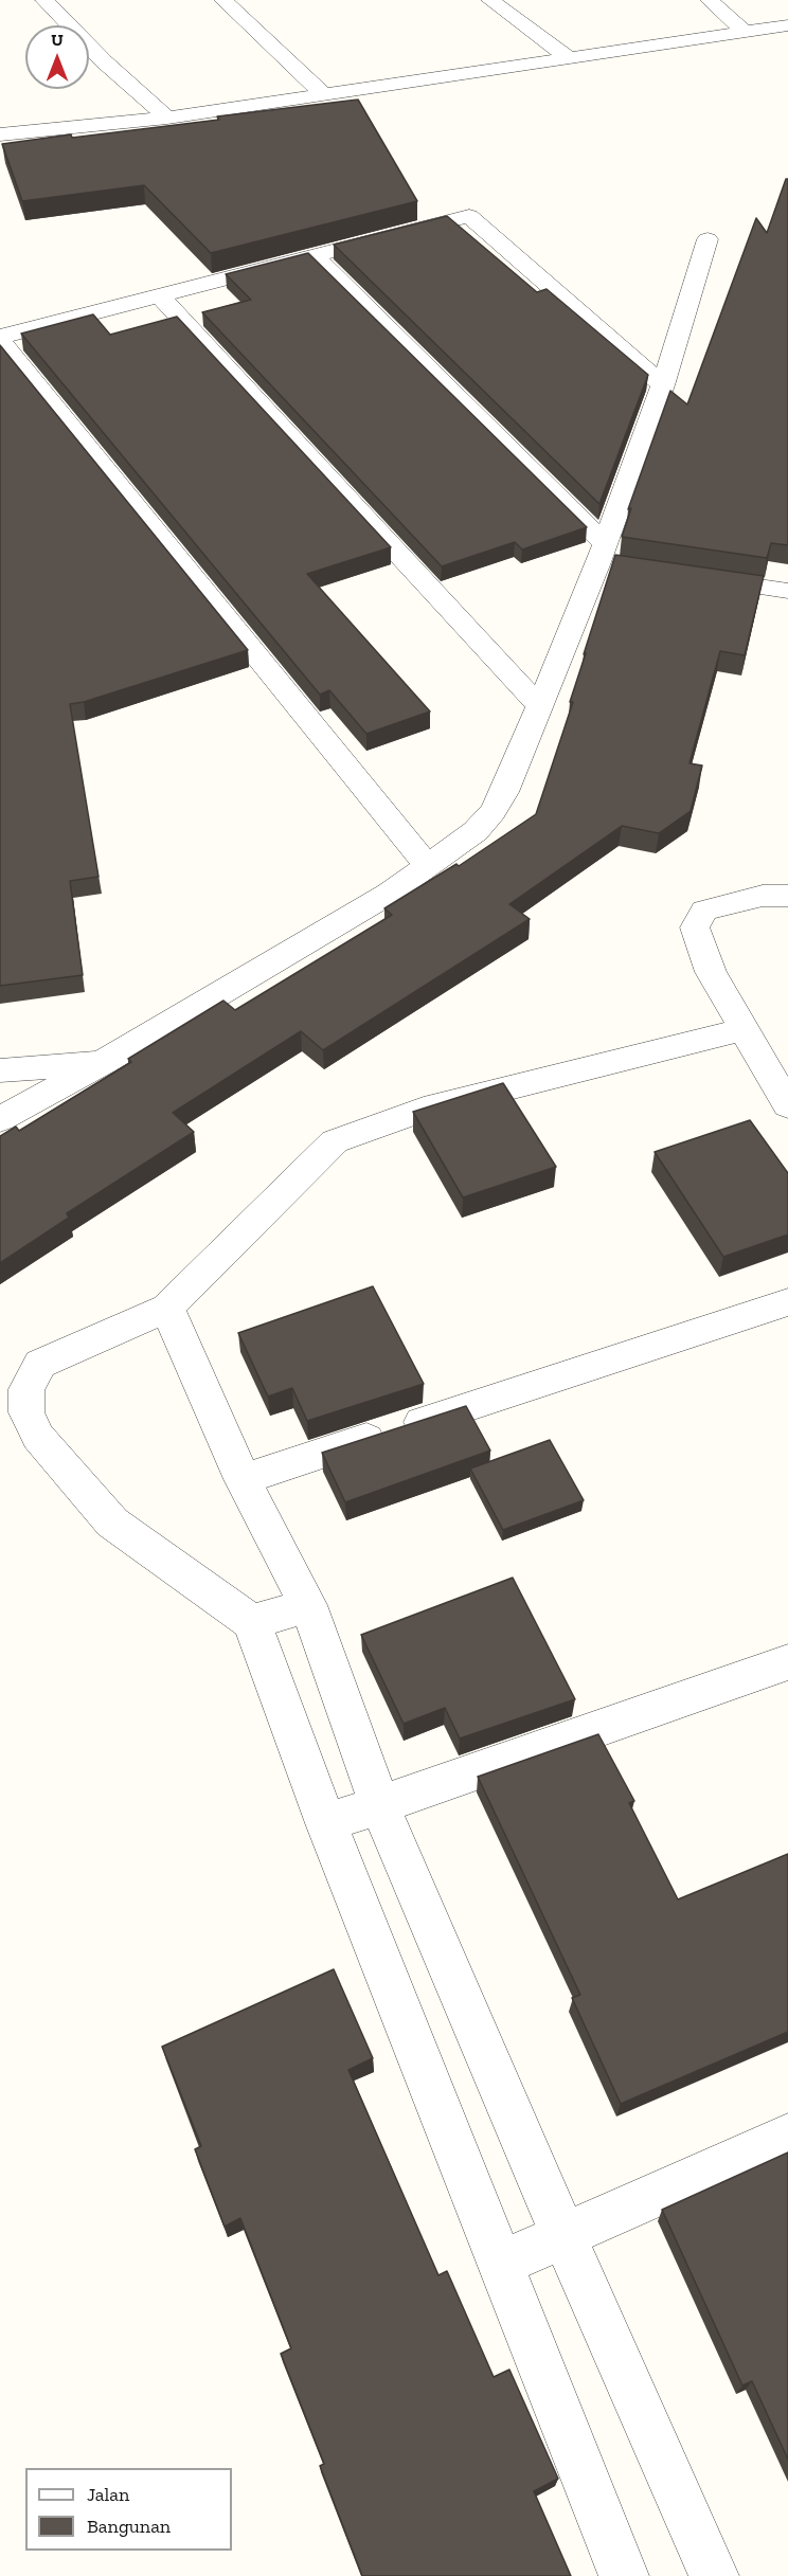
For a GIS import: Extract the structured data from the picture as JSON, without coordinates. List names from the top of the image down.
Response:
{
  "legend": ["Jalan", "Bangunan"],
  "north": "top"
}
